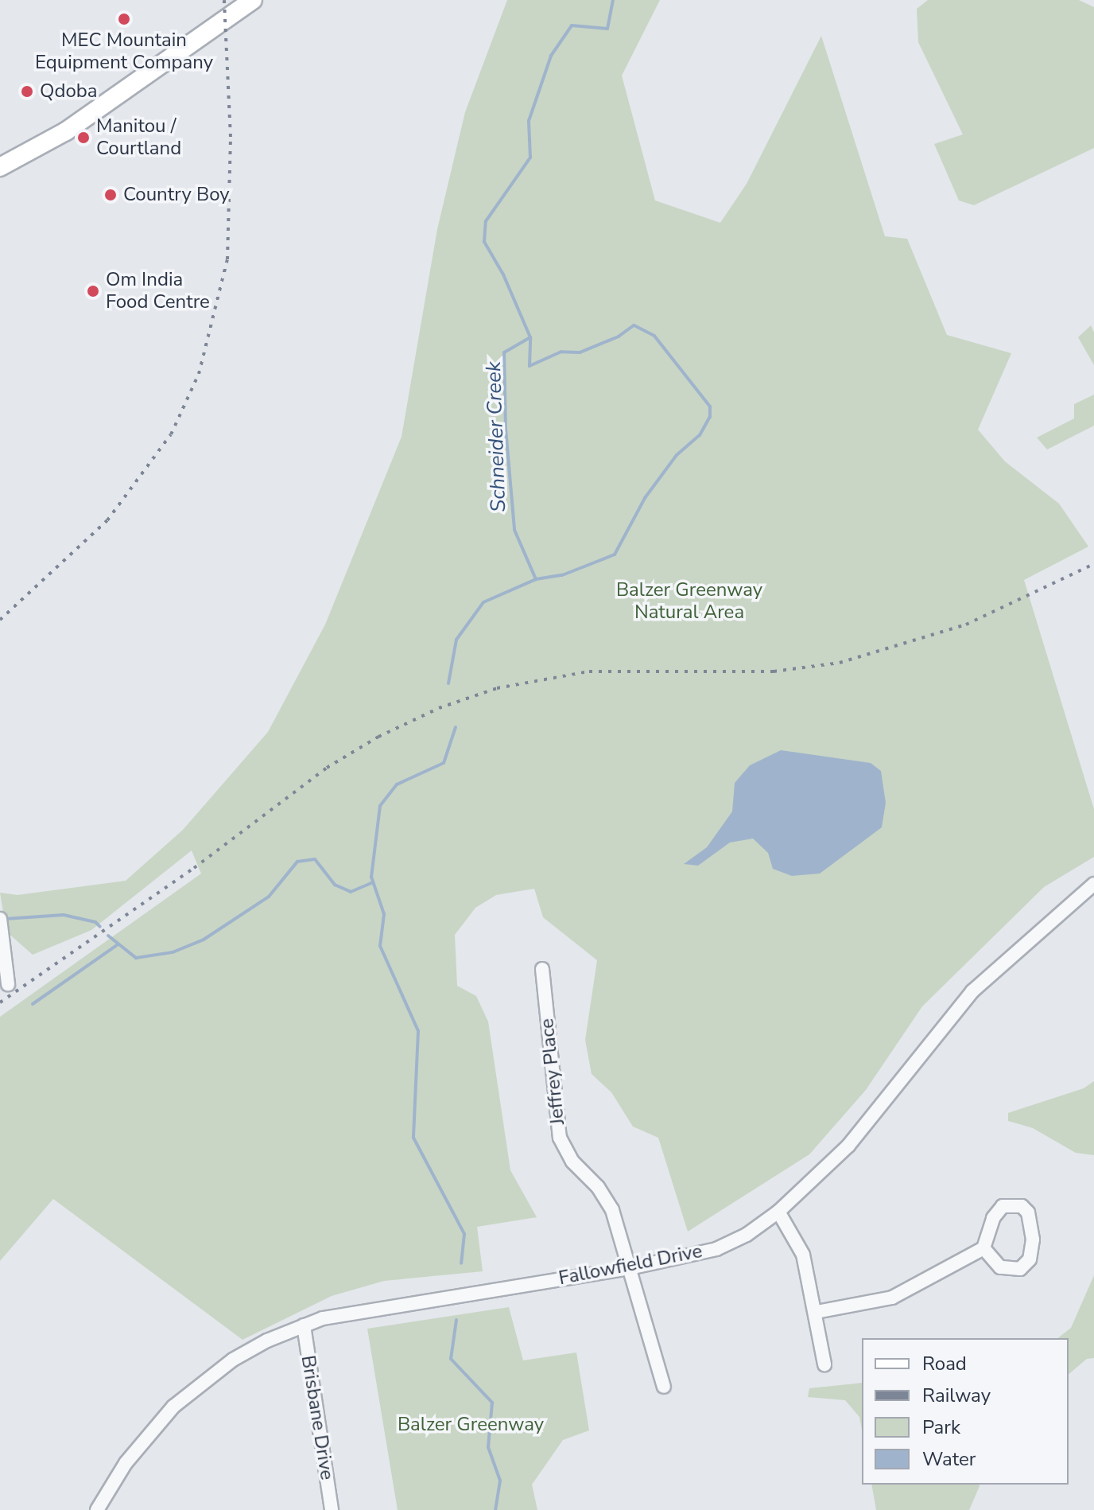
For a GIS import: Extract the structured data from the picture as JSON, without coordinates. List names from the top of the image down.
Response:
{
  "streets": {
    "street": ["Jeffrey Place", "Fallowfield Drive", "Brisbane Drive"]
  },
  "crossings": [
    ["Jeffrey Place", "Fallowfield Drive"],
    ["Fallowfield Drive", "Brisbane Drive"]
  ],
  "water": ["Schneider Creek"],
  "parks": ["Balzer Greenway Natural Area", "Balzer Greenway"],
  "places": [
    "MEC Mountain Equipment Company",
    "Qdoba",
    "Manitou / Courtland",
    "Country Boy",
    "Om India Food Centre"
  ],
  "legend": [
    "Road",
    "Railway",
    "Park",
    "Water"
  ]
}
